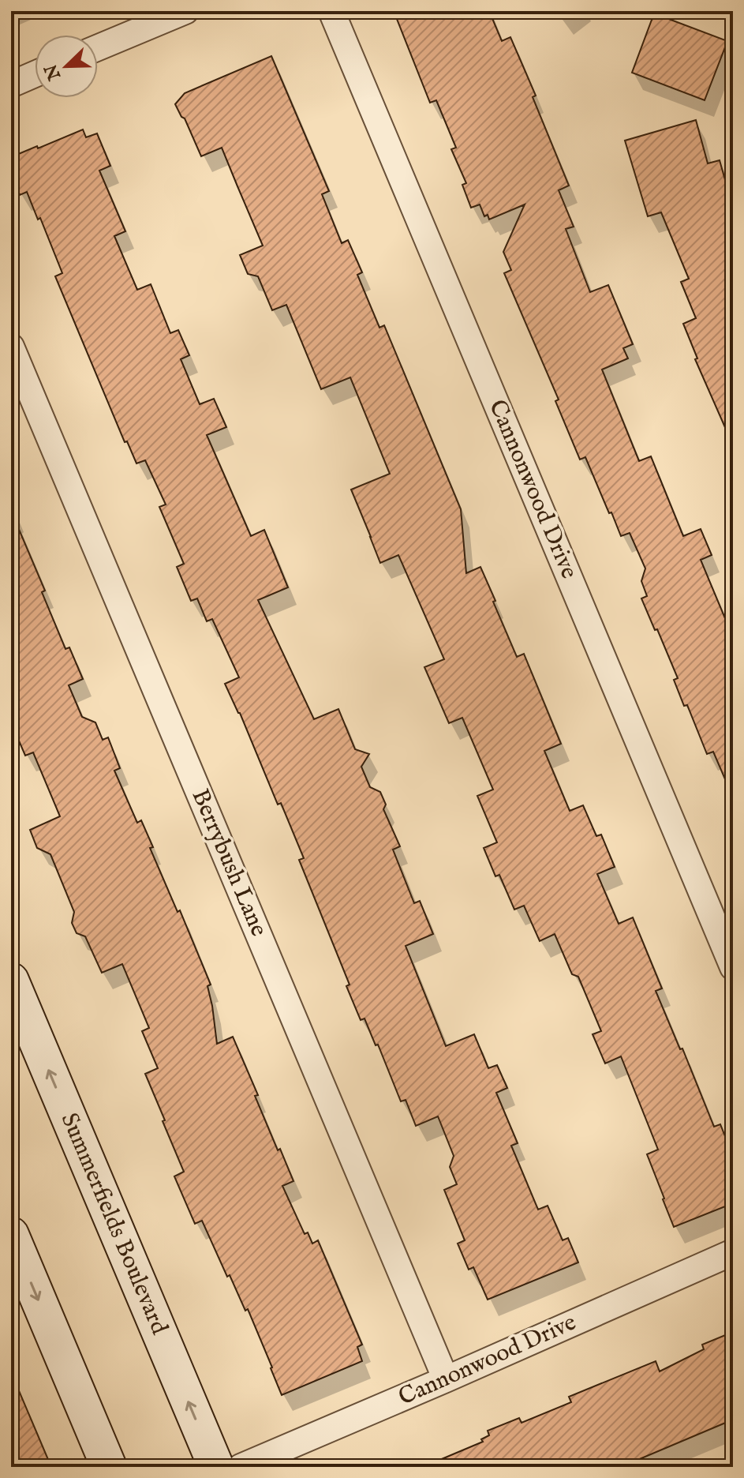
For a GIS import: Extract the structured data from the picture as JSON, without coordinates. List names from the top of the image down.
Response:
{
  "streets": {
    "street": ["Cannonwood Drive", "Berrybush Lane", "Summerfields Boulevard"]
  },
  "crossings": [
    ["Cannonwood Drive", "Berrybush Lane"]
  ],
  "north": "bottom left"
}
